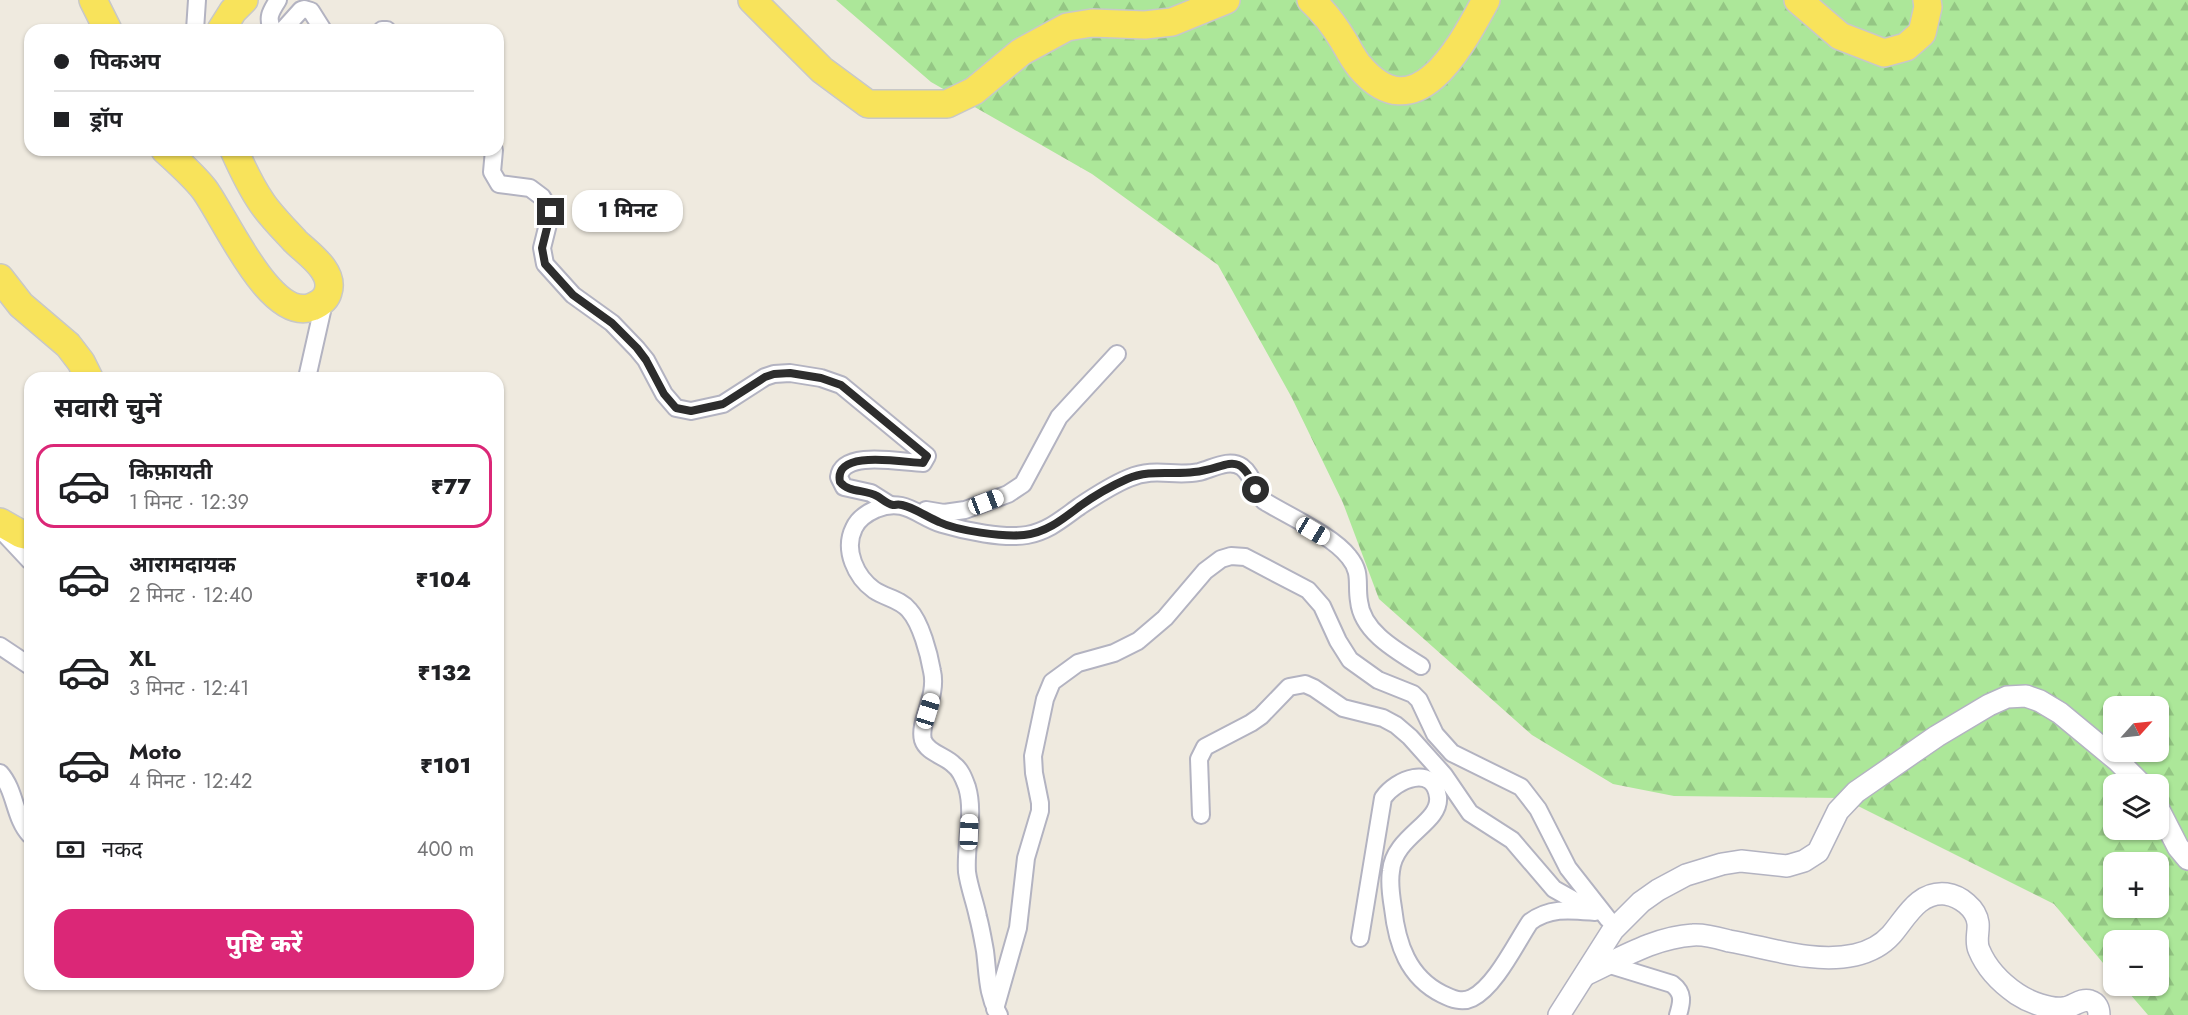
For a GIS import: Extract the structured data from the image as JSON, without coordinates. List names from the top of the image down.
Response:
{
  "north": "top right",
  "page": {
    "banner": ["पिकअप", "ड्रॉप"],
    "bubble": "1 मिनट",
    "heading": "सवारी चुनें",
    "list": [
      {
        "name": "किफ़ायती",
        "note": "1 मिनट · 12:39",
        "value": "₹77"
      },
      {
        "name": "आरामदायक",
        "note": "2 मिनट · 12:40",
        "value": "₹104"
      },
      {
        "name": "XL",
        "note": "3 मिनट · 12:41",
        "value": "₹132"
      },
      {
        "name": "Moto",
        "note": "4 मिनट · 12:42",
        "value": "₹101"
      }
    ],
    "map_buttons": ["+", "−"],
    "pay": ["नकद", "400 m"],
    "buttons": "पुष्टि करें"
  }
}
